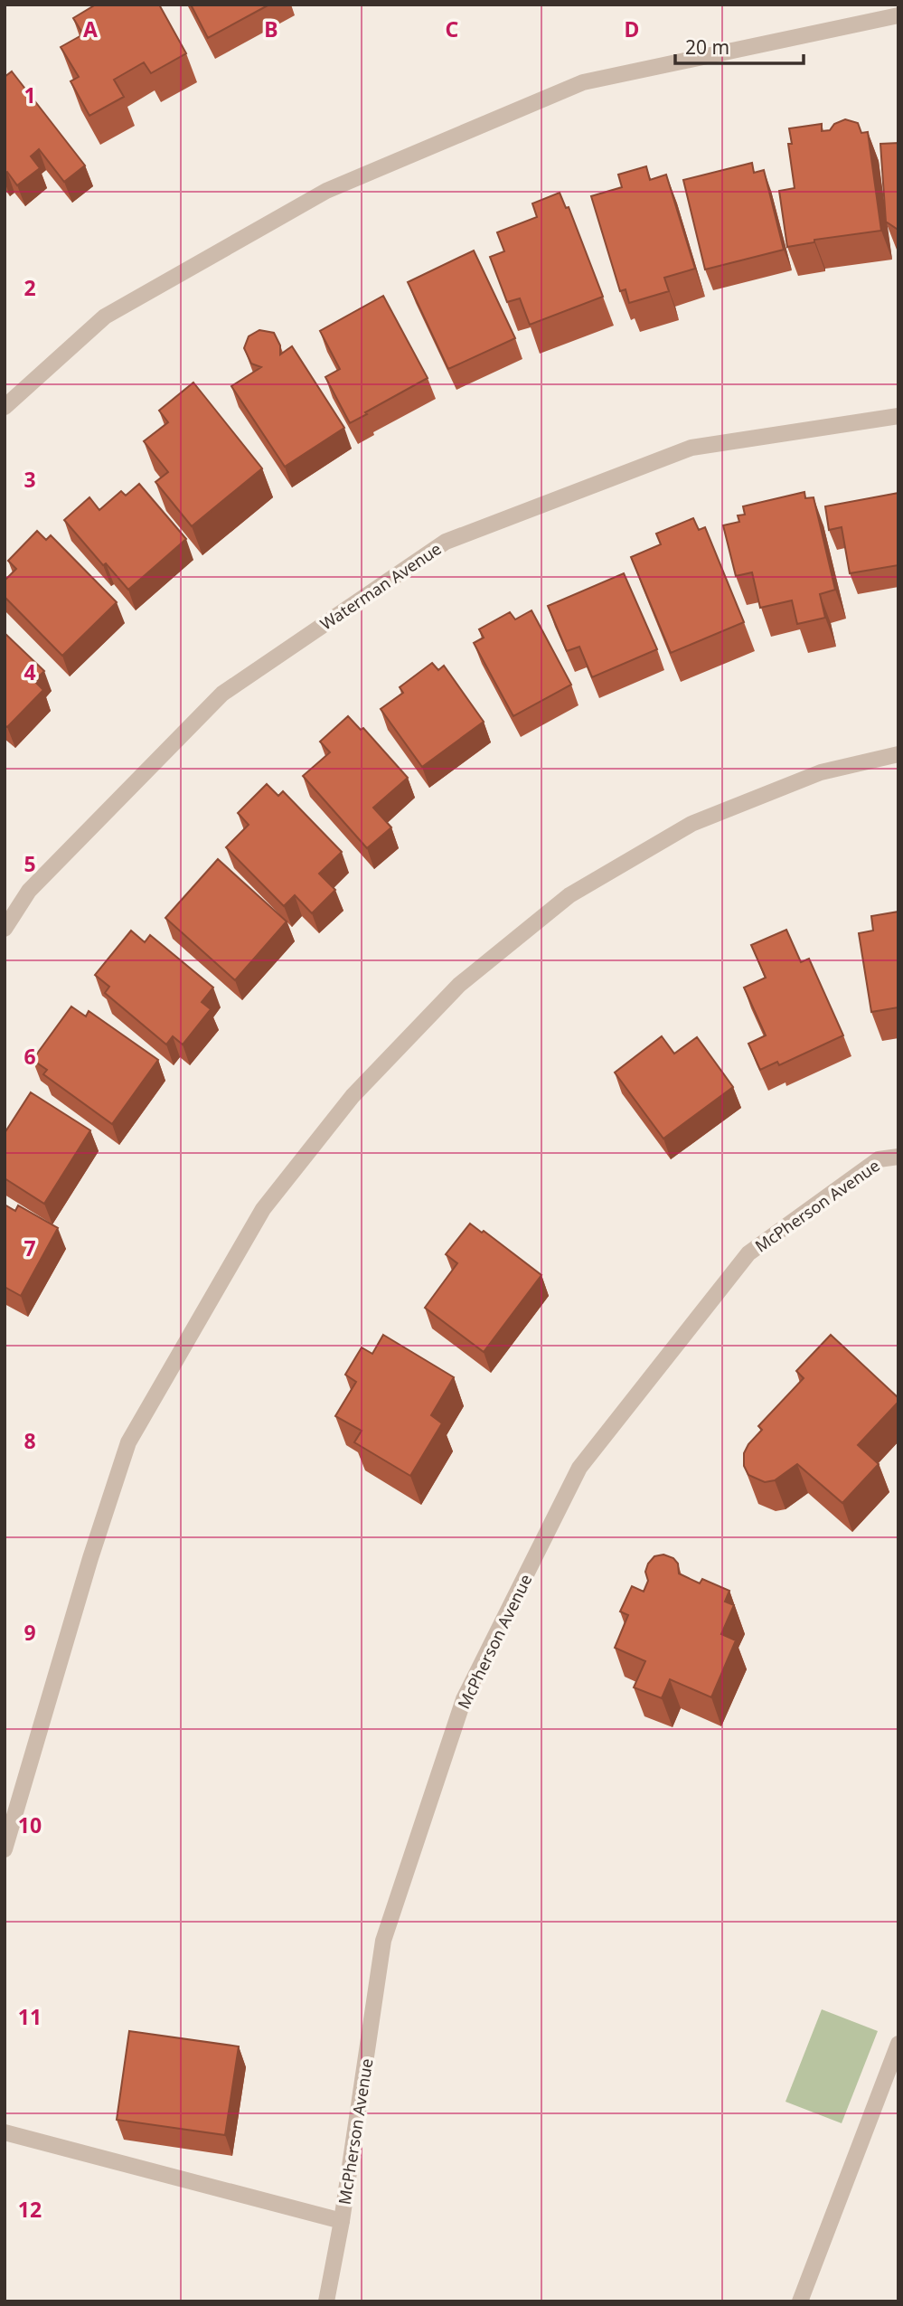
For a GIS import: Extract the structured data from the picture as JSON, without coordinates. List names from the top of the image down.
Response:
{
  "streets": {
    "street": ["Waterman Avenue", "McPherson Avenue"]
  },
  "scale_bar": "20 m",
  "grid": {
    "columns": [
      "A",
      "B",
      "C",
      "D"
    ],
    "rows": [
      "1",
      "2",
      "3",
      "4",
      "5",
      "6",
      "7",
      "8",
      "9",
      "10",
      "11",
      "12"
    ]
  }
}
